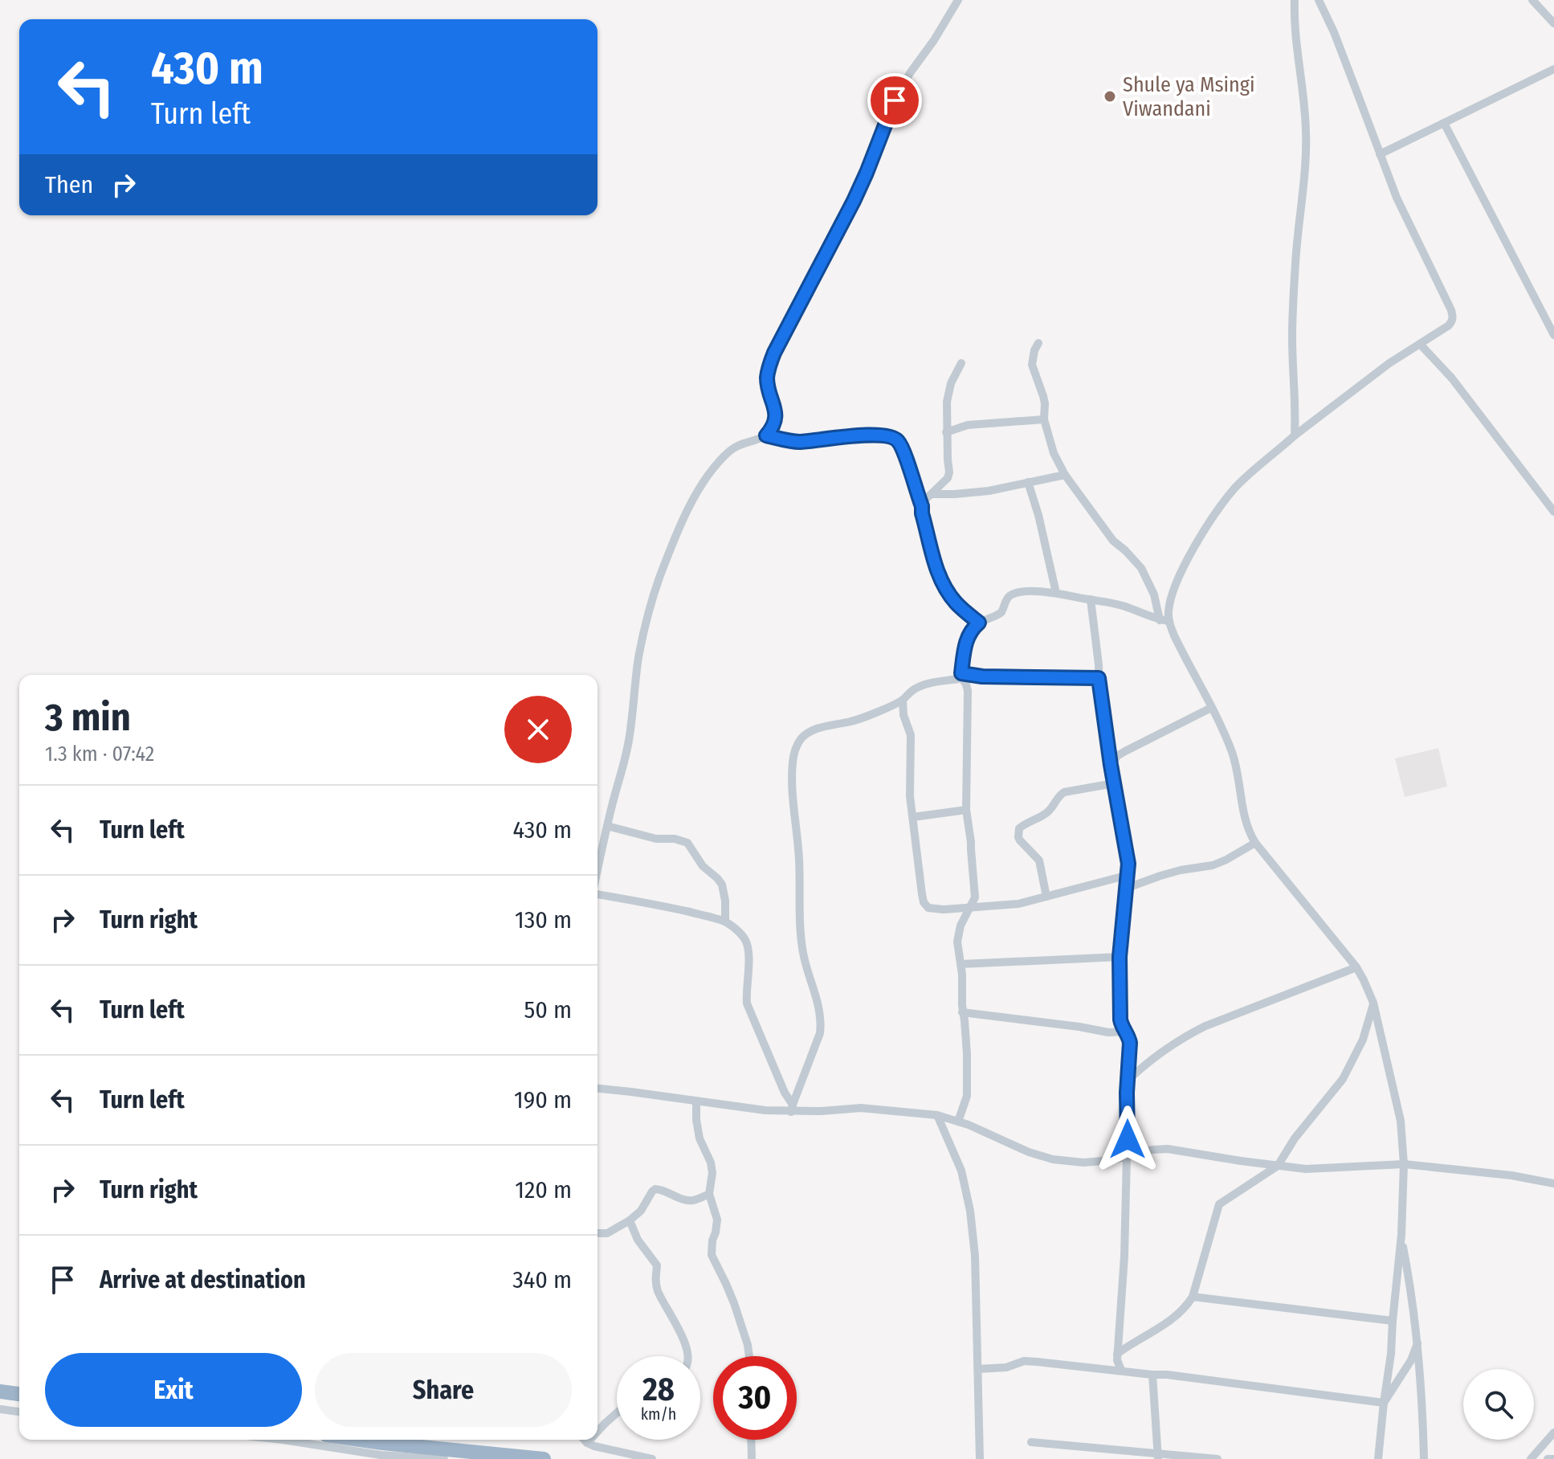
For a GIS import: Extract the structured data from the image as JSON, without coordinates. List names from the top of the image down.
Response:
{
  "places": ["Shule ya Msingi Viwandani"],
  "page": {
    "turn": ["430 m", "Turn left"],
    "then": "Then",
    "heading": ["3 min", "1.3 km · 07:42"],
    "list": [
      {
        "name": "Turn left",
        "value": "430 m"
      },
      {
        "name": "Turn right",
        "value": "130 m"
      },
      {
        "name": "Turn left",
        "value": "50 m"
      },
      {
        "name": "Turn left",
        "value": "190 m"
      },
      {
        "name": "Turn right",
        "value": "120 m"
      },
      {
        "name": "Arrive at destination",
        "value": "340 m"
      }
    ],
    "buttons": ["Exit", "Share"],
    "speed": "28 km/h",
    "limit": "30"
  }
}
